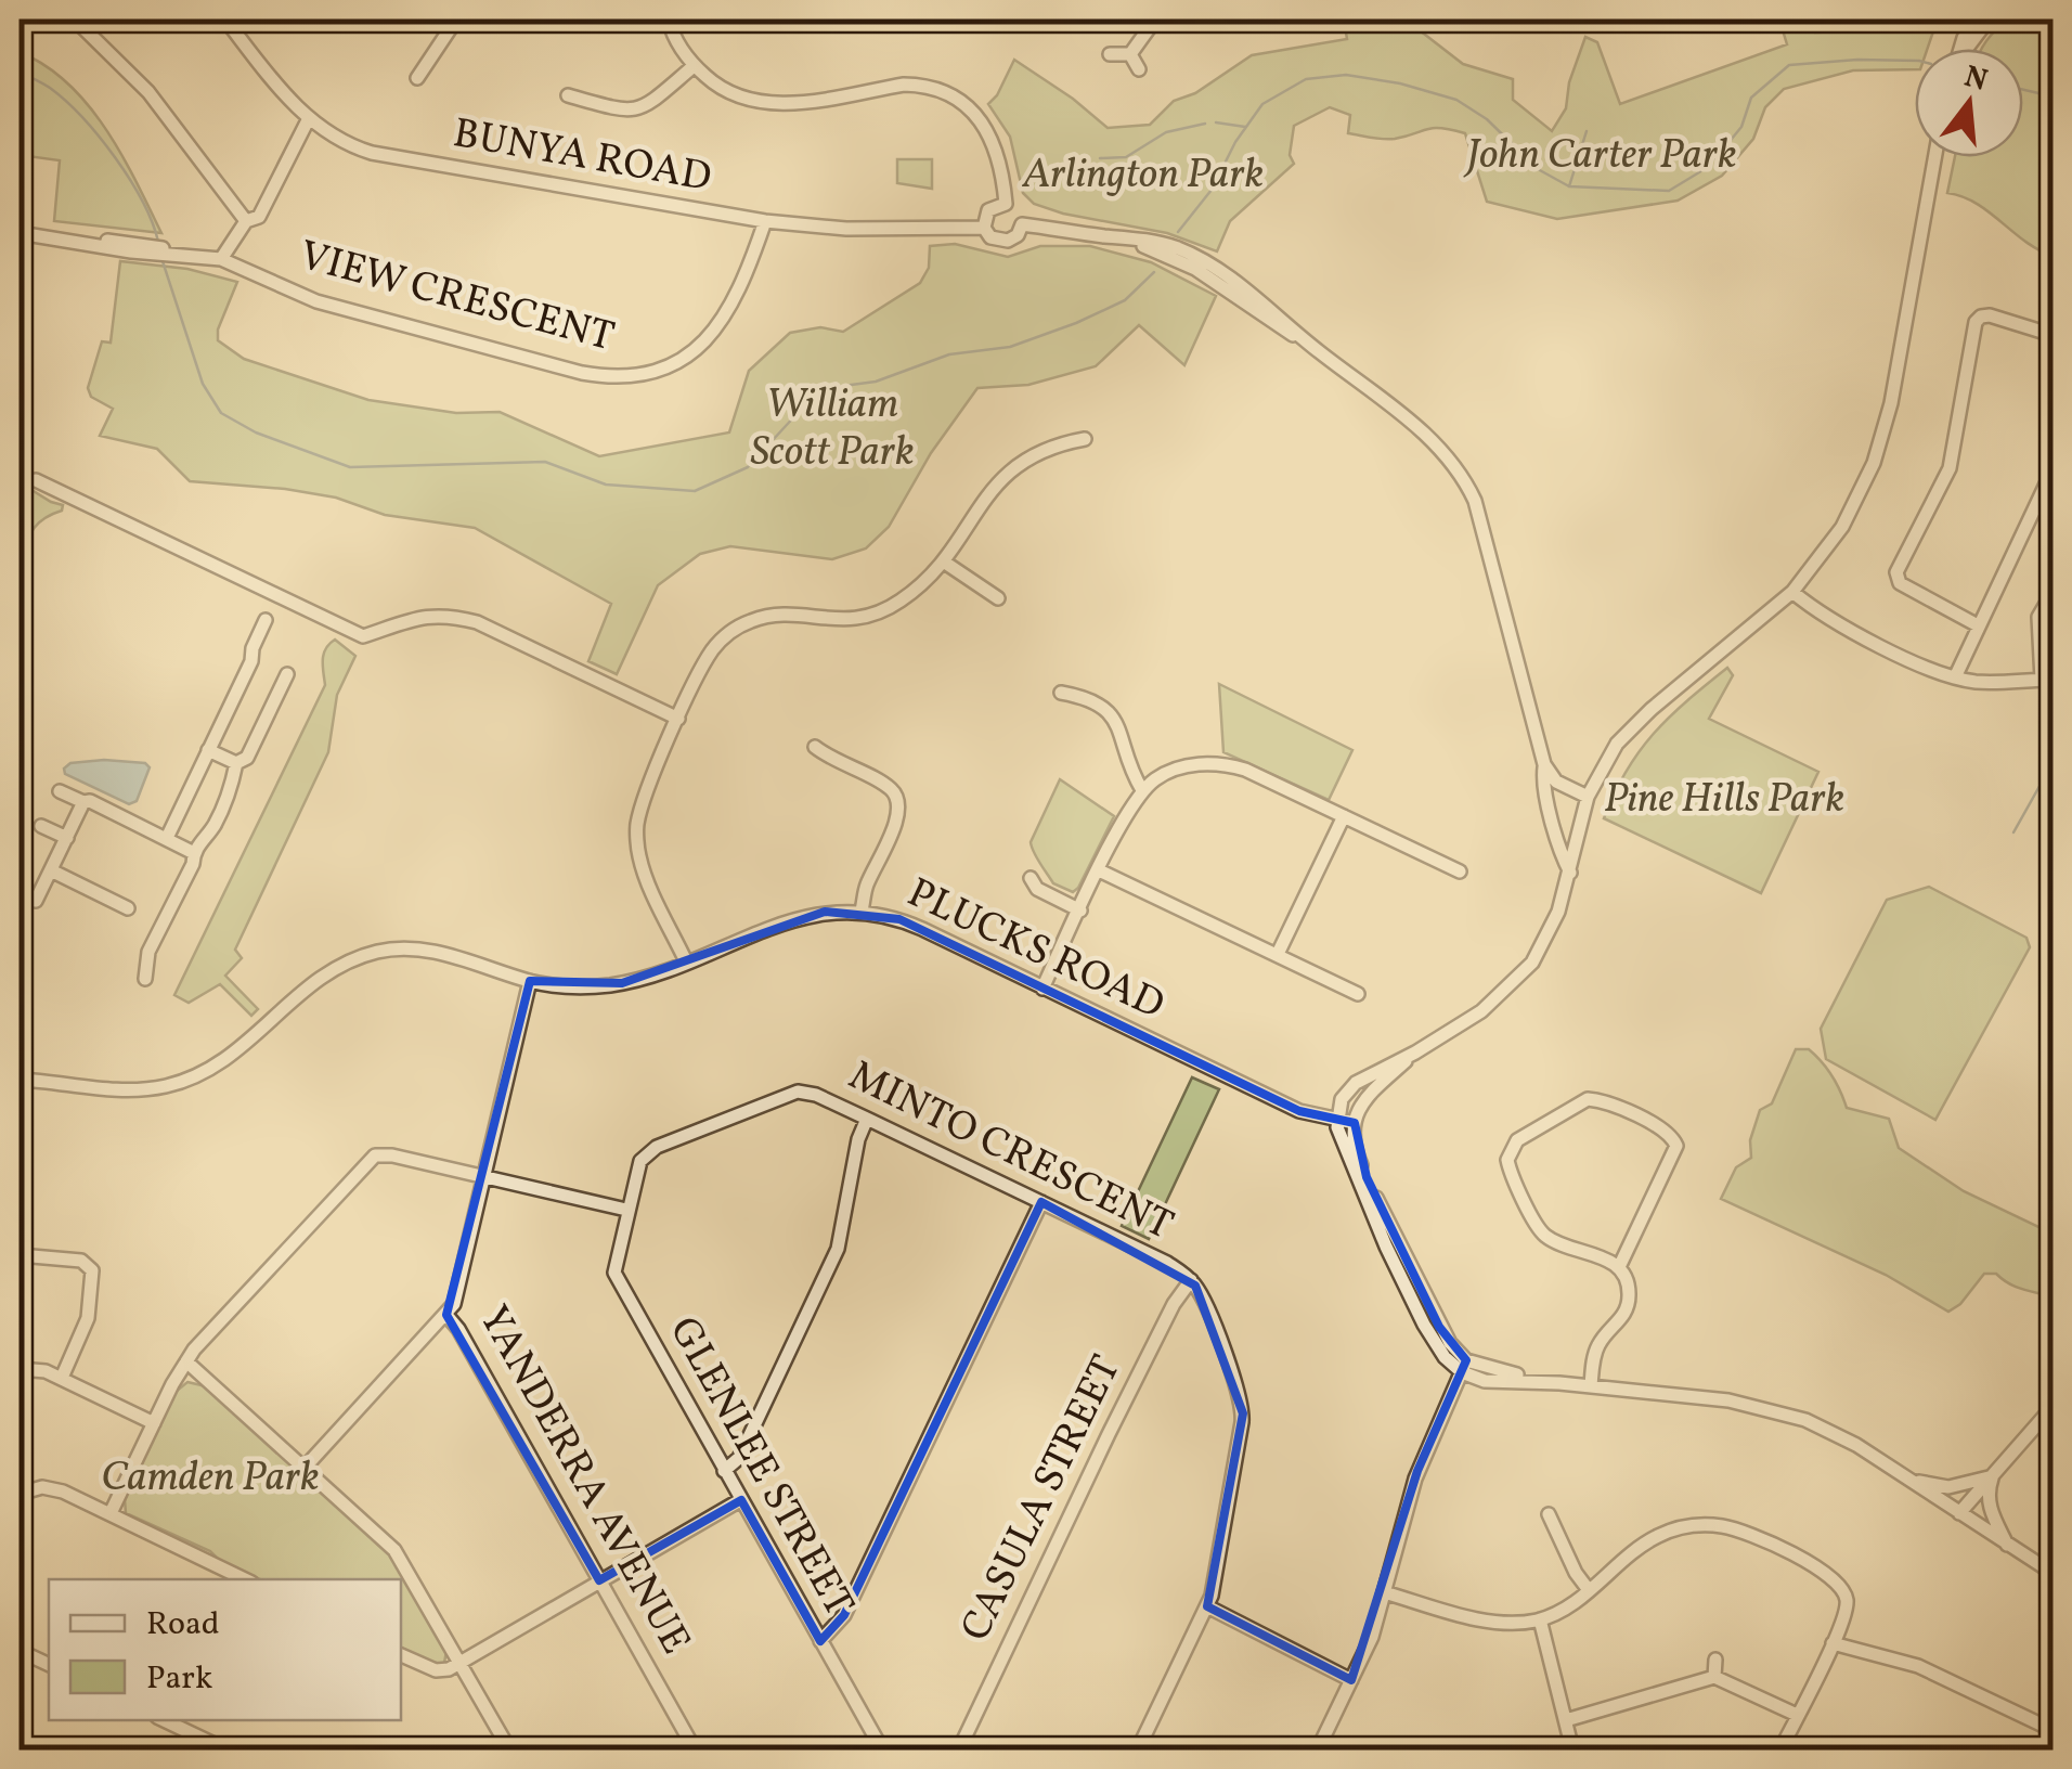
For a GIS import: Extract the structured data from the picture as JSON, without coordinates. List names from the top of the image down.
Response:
{
  "streets": {
    "street": [
      "BUNYA ROAD",
      "VIEW CRESCENT",
      "PLUCKS ROAD",
      "MINTO CRESCENT",
      "GLENLEE STREET",
      "YANDERRA AVENUE",
      "CASULA STREET"
    ]
  },
  "crossings": [
    ["BUNYA ROAD", "VIEW CRESCENT"],
    ["PLUCKS ROAD", "YANDERRA AVENUE"],
    ["MINTO CRESCENT", "GLENLEE STREET"],
    ["MINTO CRESCENT", "CASULA STREET"]
  ],
  "parks": [
    "John Carter Park",
    "Arlington Park",
    "William Scott Park",
    "Pine Hills Park",
    "Camden Park"
  ],
  "legend": ["Road", "Park"],
  "north": "top"
}
